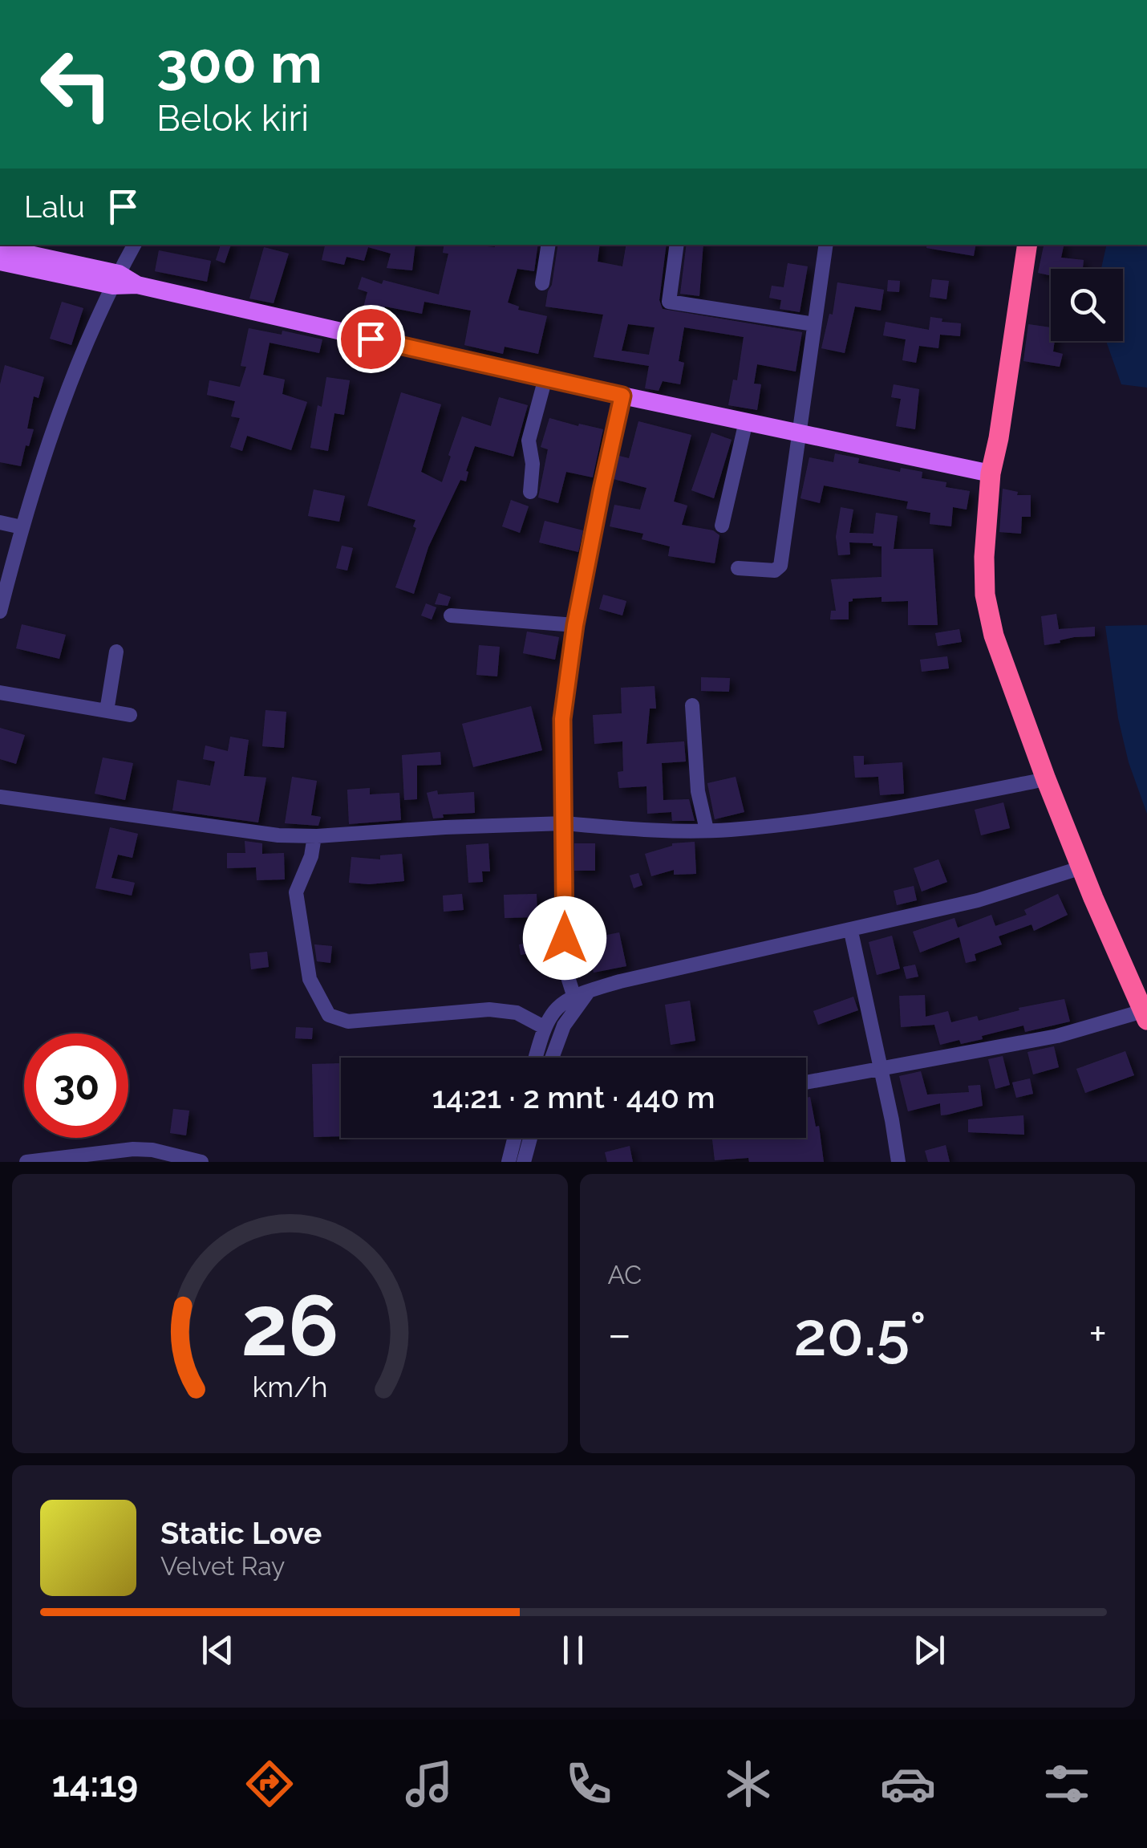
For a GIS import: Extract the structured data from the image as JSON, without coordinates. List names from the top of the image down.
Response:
{
  "page": {
    "turn": ["300 m", "Belok kiri"],
    "then": "Lalu",
    "limit": "30",
    "trip": "14:21 · 2 mnt · 440 m",
    "tile": "AC",
    "heat": ["−", "20.5°", "+"],
    "song": ["Static Love", "Velvet Ray"],
    "tabs": "14:19",
    "gauge": ["26", "km/h"]
  }
}
